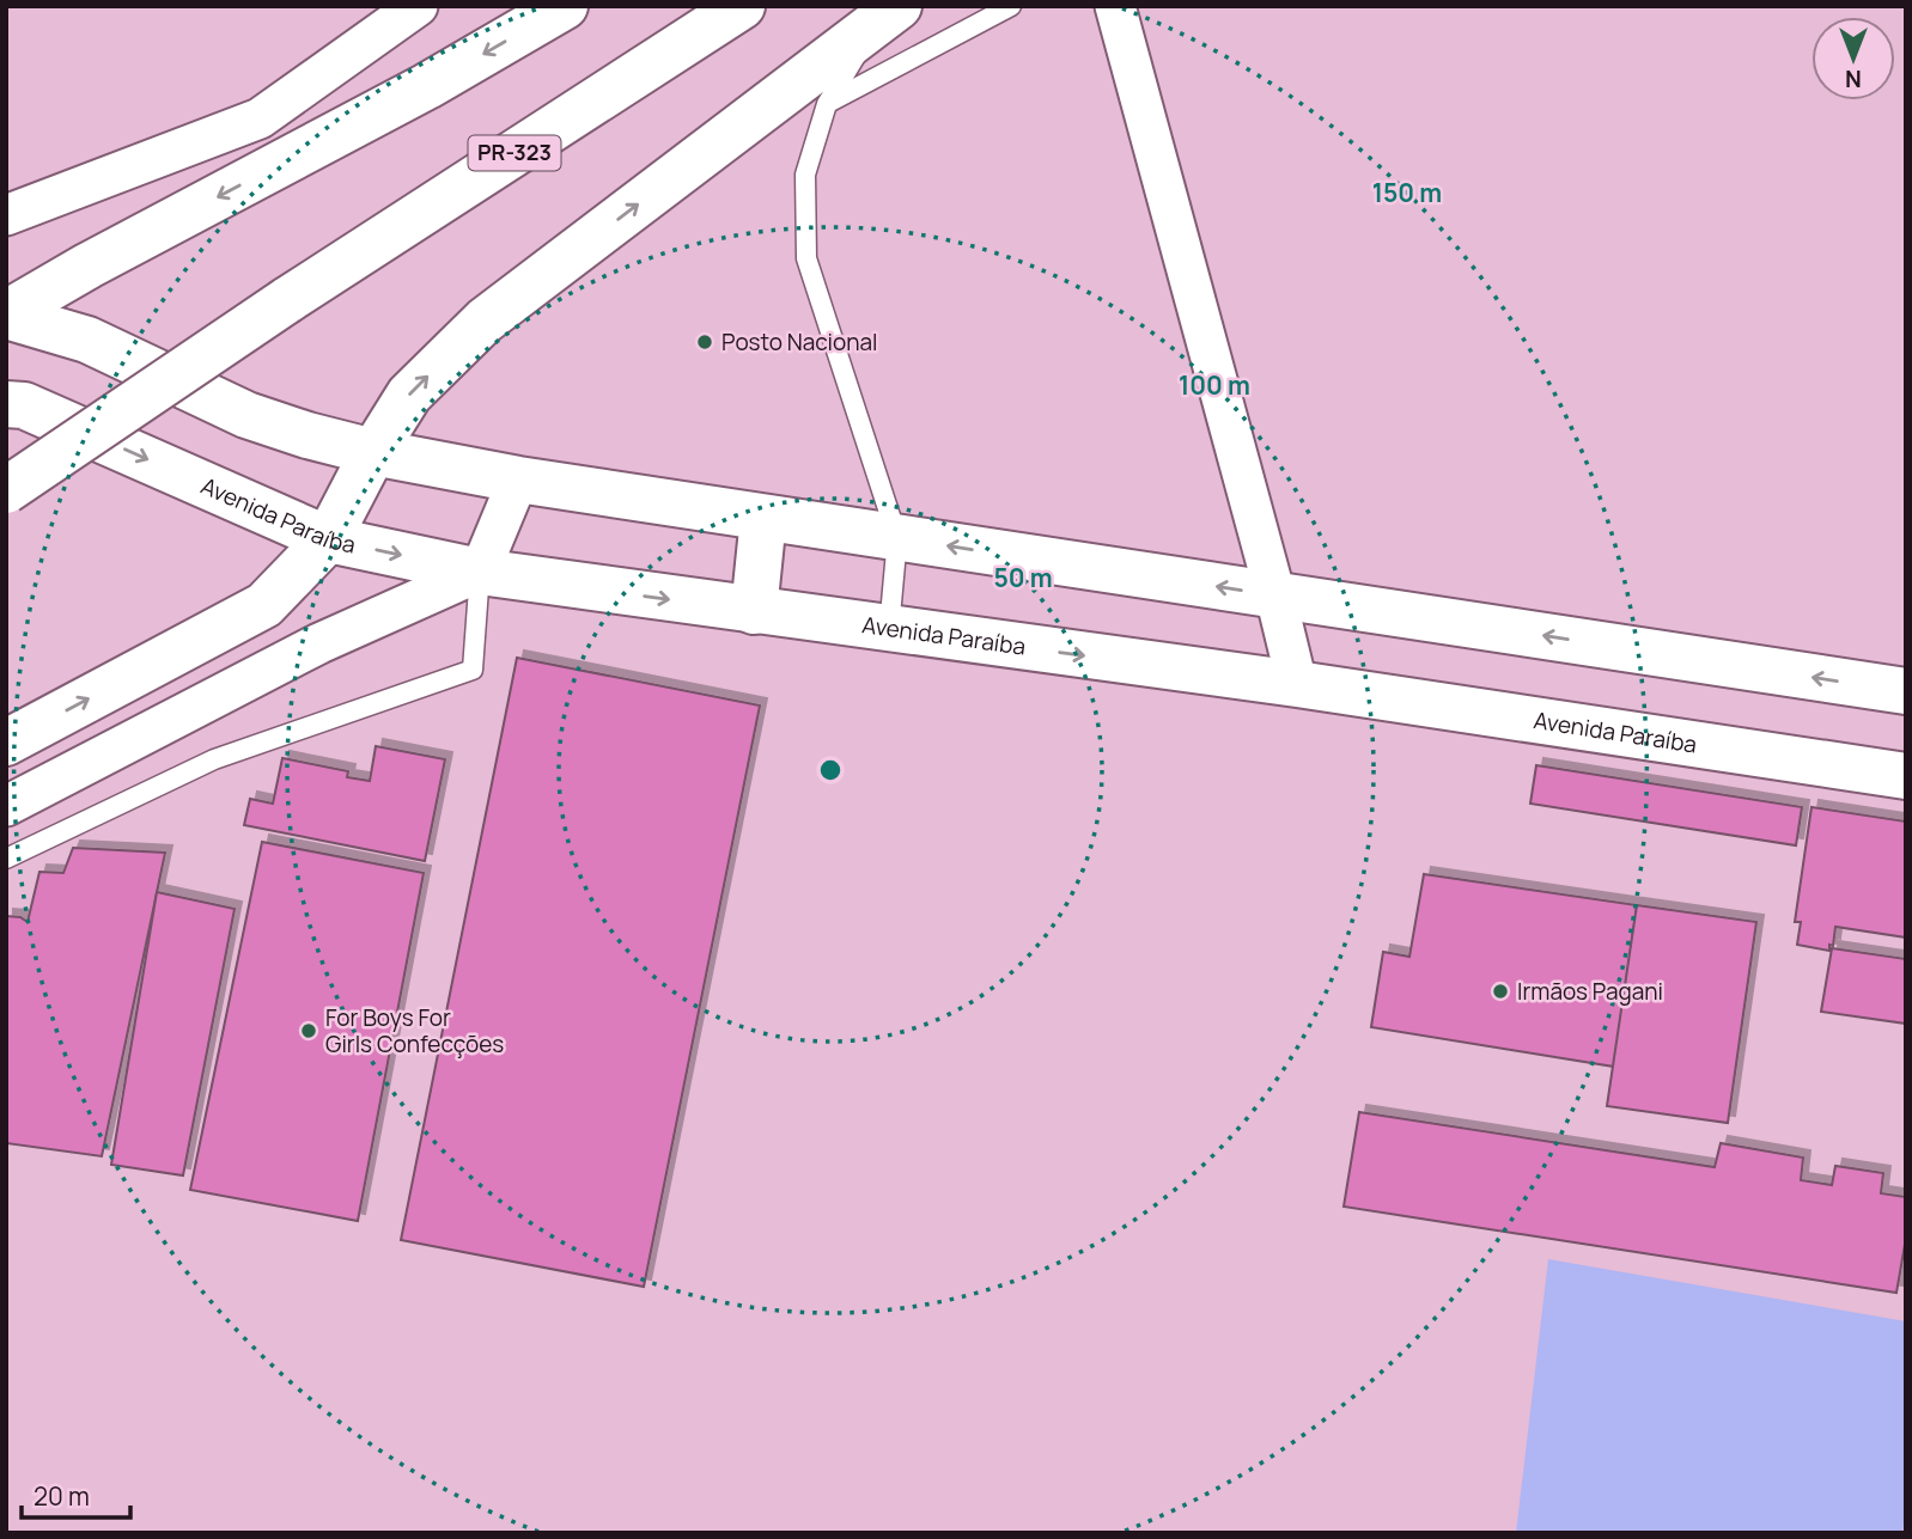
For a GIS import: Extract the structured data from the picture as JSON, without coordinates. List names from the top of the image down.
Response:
{
  "streets": {
    "main road": ["PR-323", "Avenida Paraíba"]
  },
  "places": ["Posto Nacional", "Irmãos Pagani", "For Boys For Girls Confecções"],
  "scale_bar": "20 m",
  "north": "bottom",
  "rings": ["150 m", "100 m", "50 m"]
}
